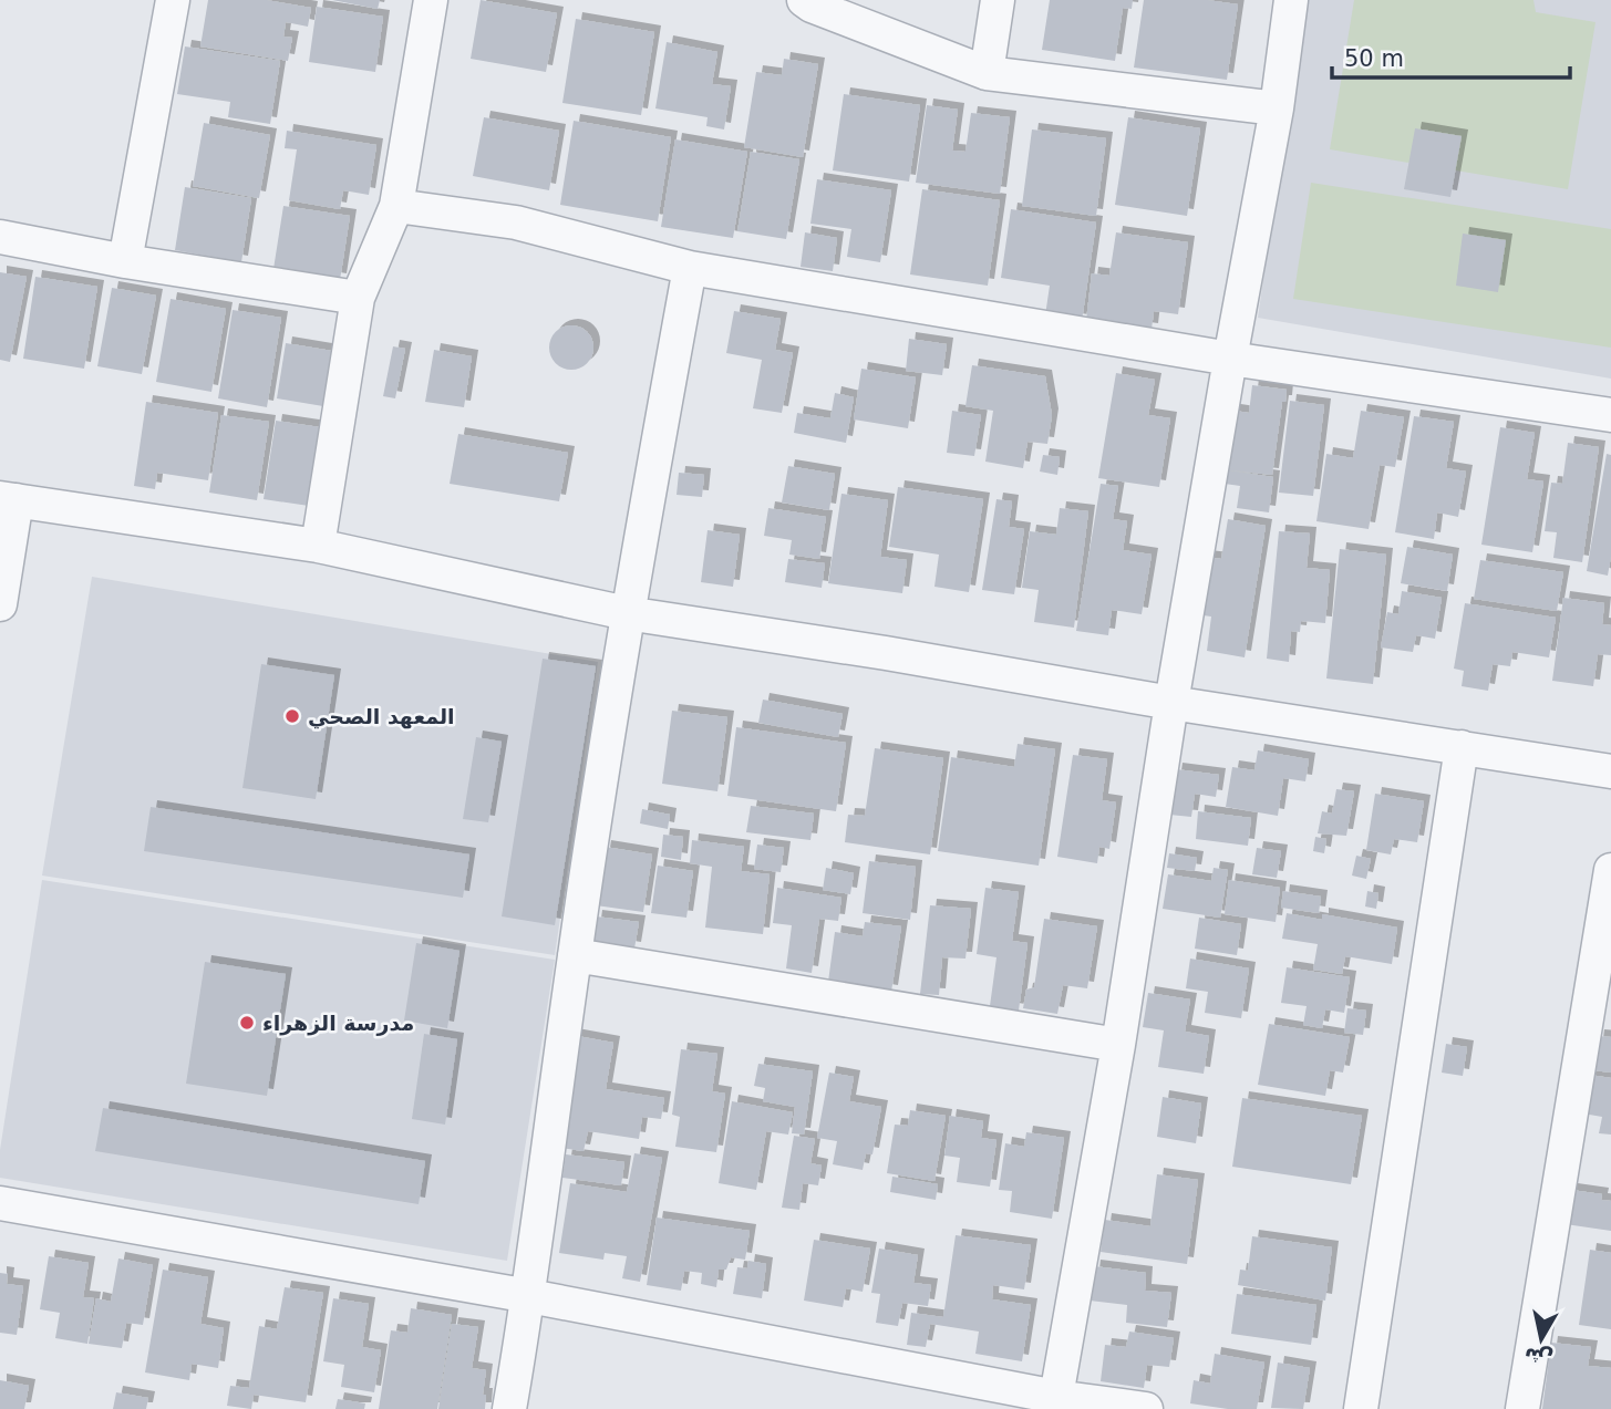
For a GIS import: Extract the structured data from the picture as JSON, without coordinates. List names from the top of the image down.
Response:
{
  "places": ["المعهد الصحي", "مدرسة الزهراء"],
  "scale_bar": "50 m",
  "north": "bottom"
}
